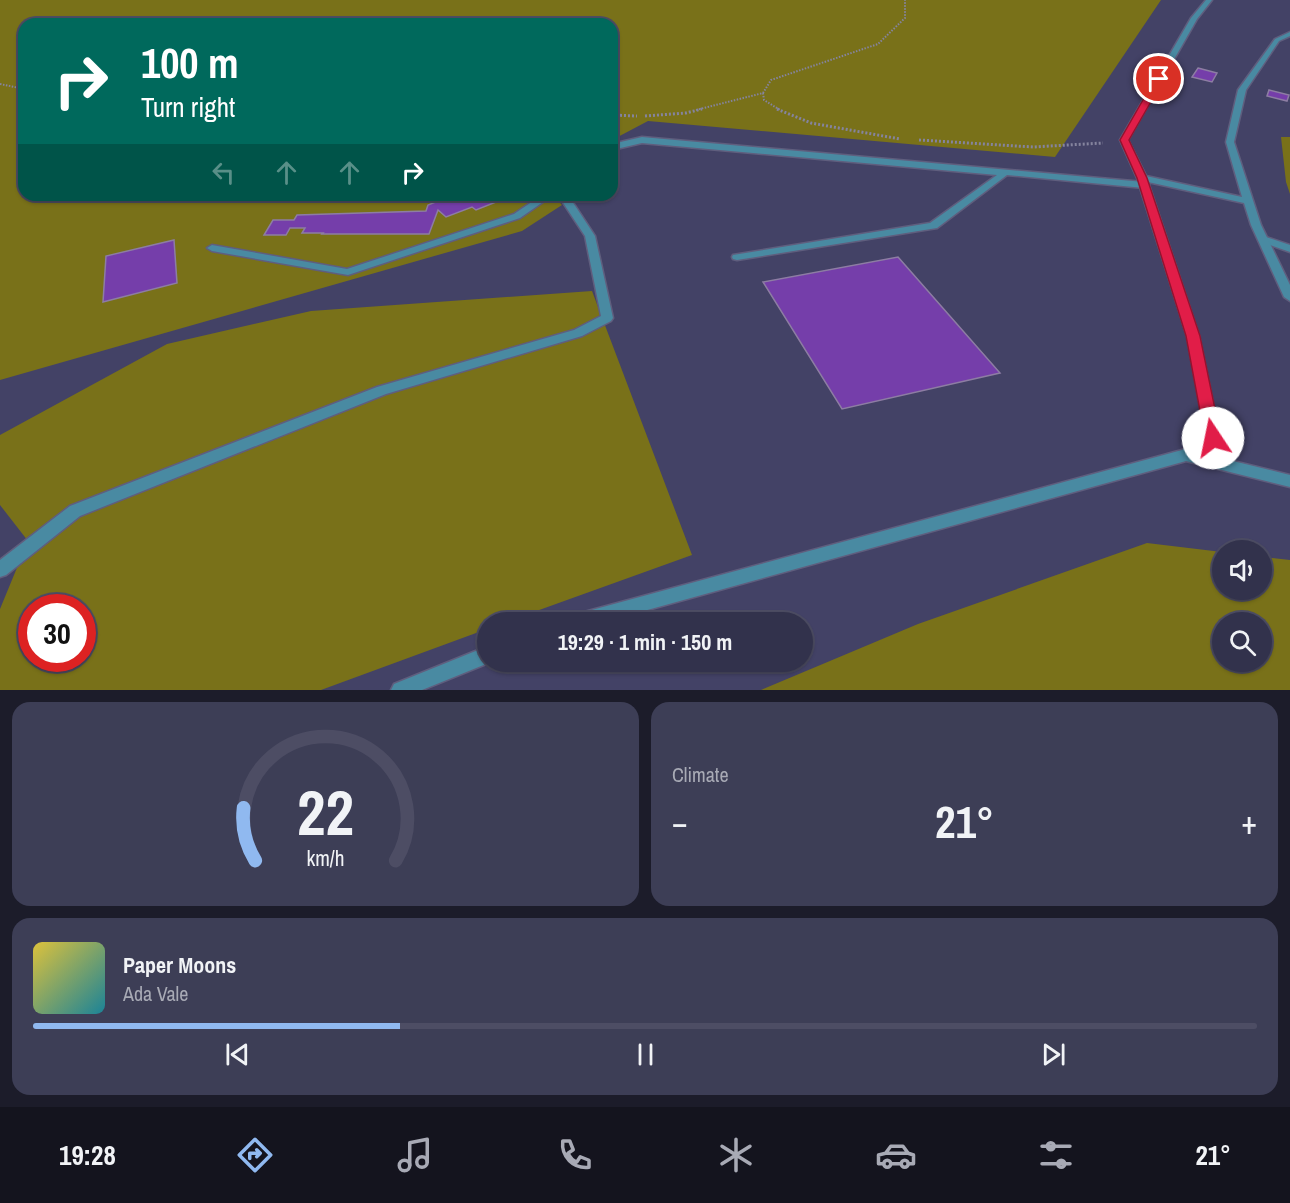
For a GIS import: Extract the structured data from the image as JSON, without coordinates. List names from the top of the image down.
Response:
{
  "page": {
    "turn": ["100 m", "Turn right"],
    "limit": "30",
    "trip": "19:29 · 1 min · 150 m",
    "tile": "Climate",
    "heat": ["−", "21°", "+"],
    "song": ["Paper Moons", "Ada Vale"],
    "tabs": ["19:28", "21°"],
    "gauge": ["22", "km/h"]
  }
}
